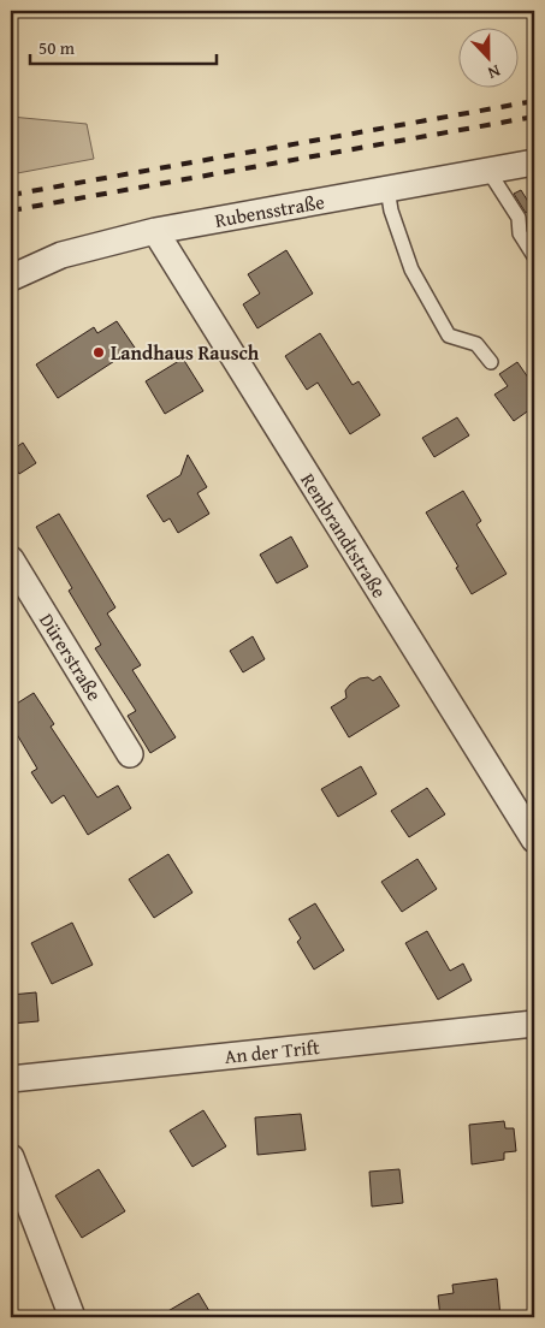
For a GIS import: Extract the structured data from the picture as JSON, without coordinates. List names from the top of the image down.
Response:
{
  "streets": {
    "street": [
      "Rubensstraße",
      "Rembrandtstraße",
      "Dürerstraße",
      "An der Trift"
    ]
  },
  "crossings": [
    ["Rubensstraße", "Rembrandtstraße"]
  ],
  "places": ["Landhaus Rausch"],
  "scale_bar": "50 m",
  "north": "bottom"
}
